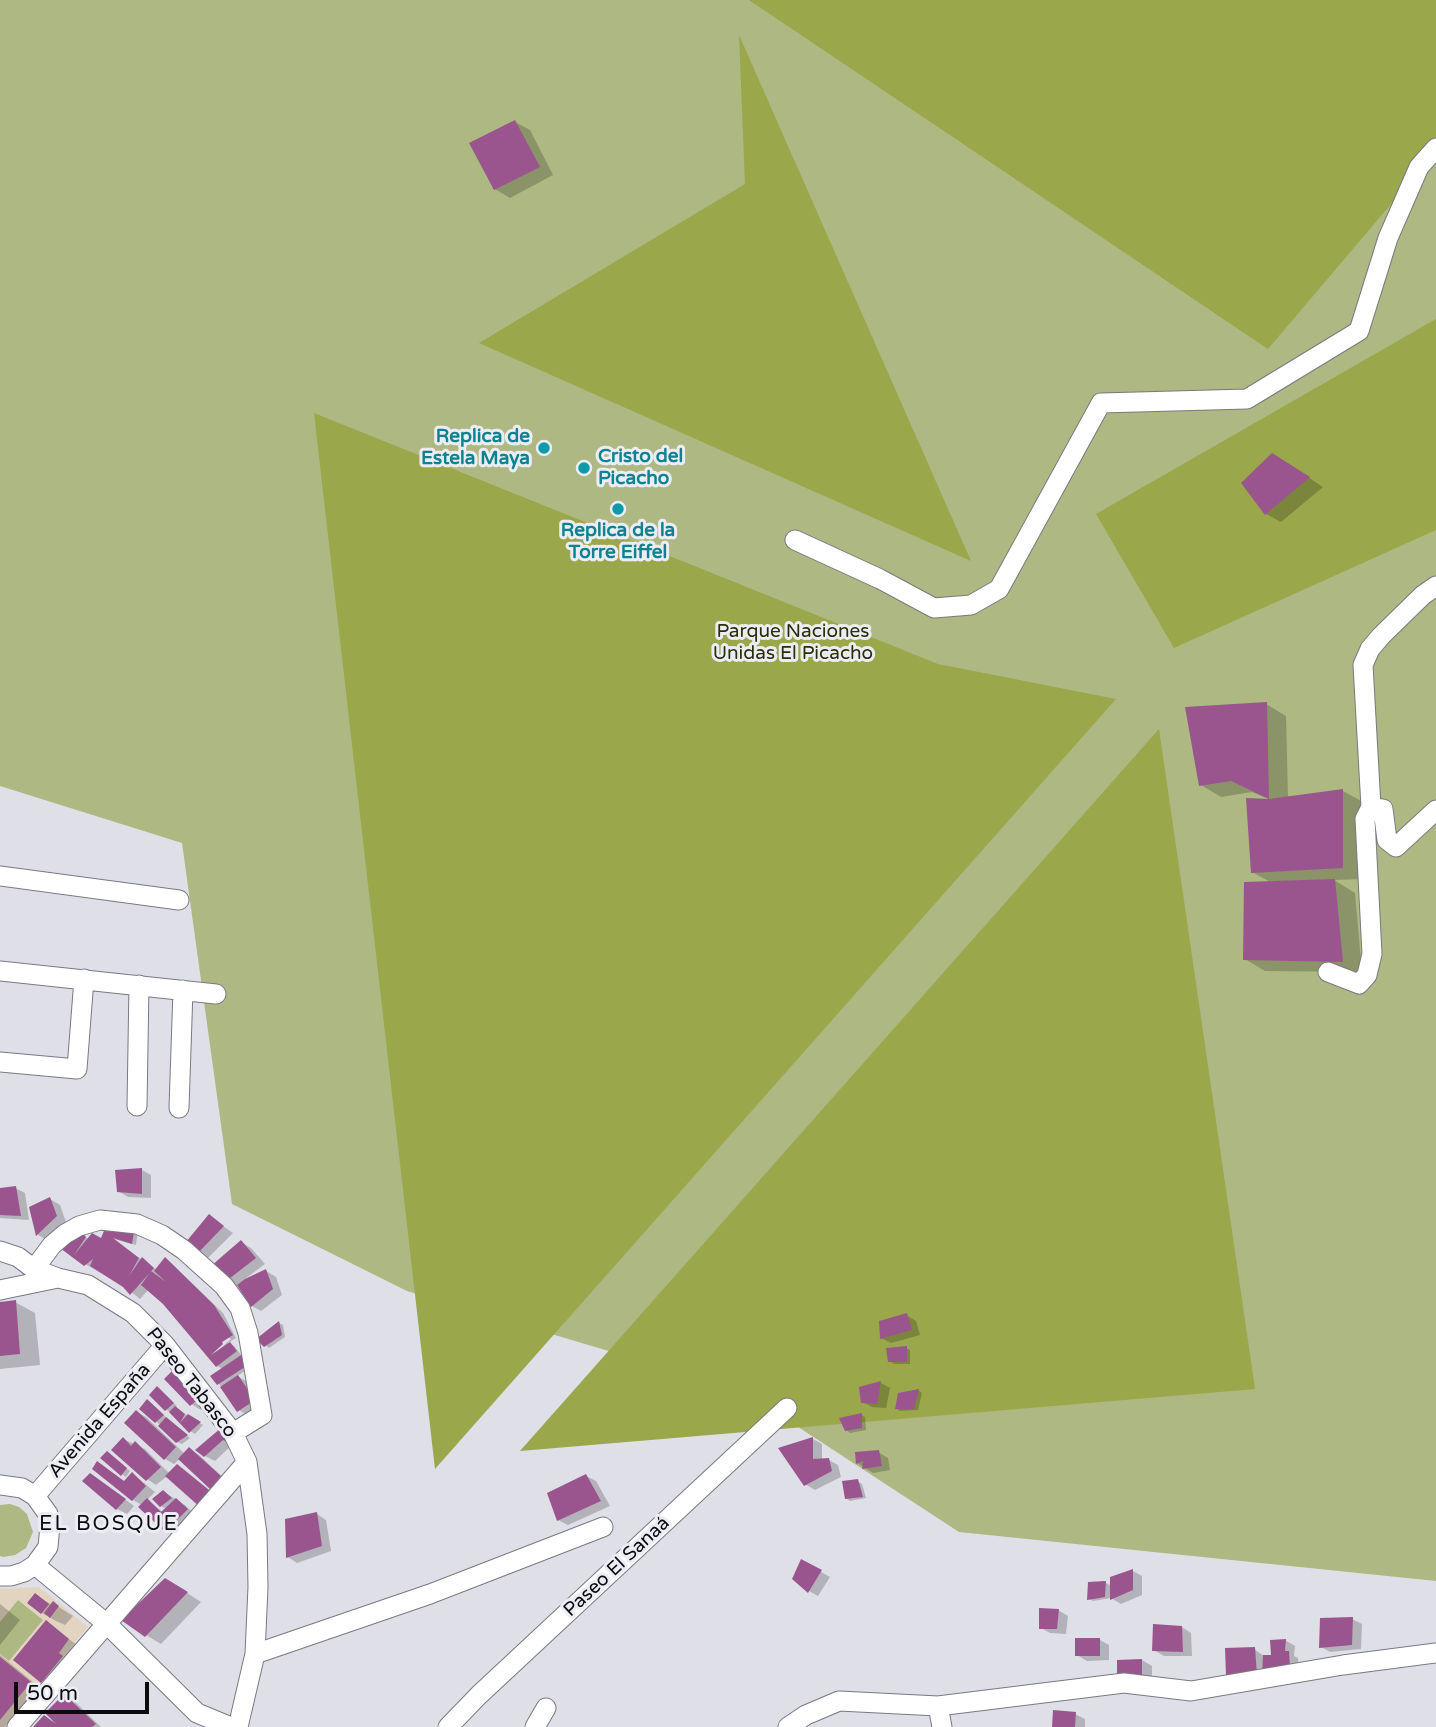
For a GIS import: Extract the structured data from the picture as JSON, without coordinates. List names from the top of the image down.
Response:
{
  "streets": {
    "street": ["Paseo Tabasco", "Avenida España", "Paseo El Sanaá"]
  },
  "crossings": [
    ["Paseo Tabasco", "Avenida España"]
  ],
  "districts": ["EL BOSQUE"],
  "parks": ["Parque Naciones Unidas El Picacho"],
  "places": ["Replica de Estela Maya", "Cristo del Picacho", "Replica de la Torre Eiffel"],
  "scale_bar": "50 m"
}
